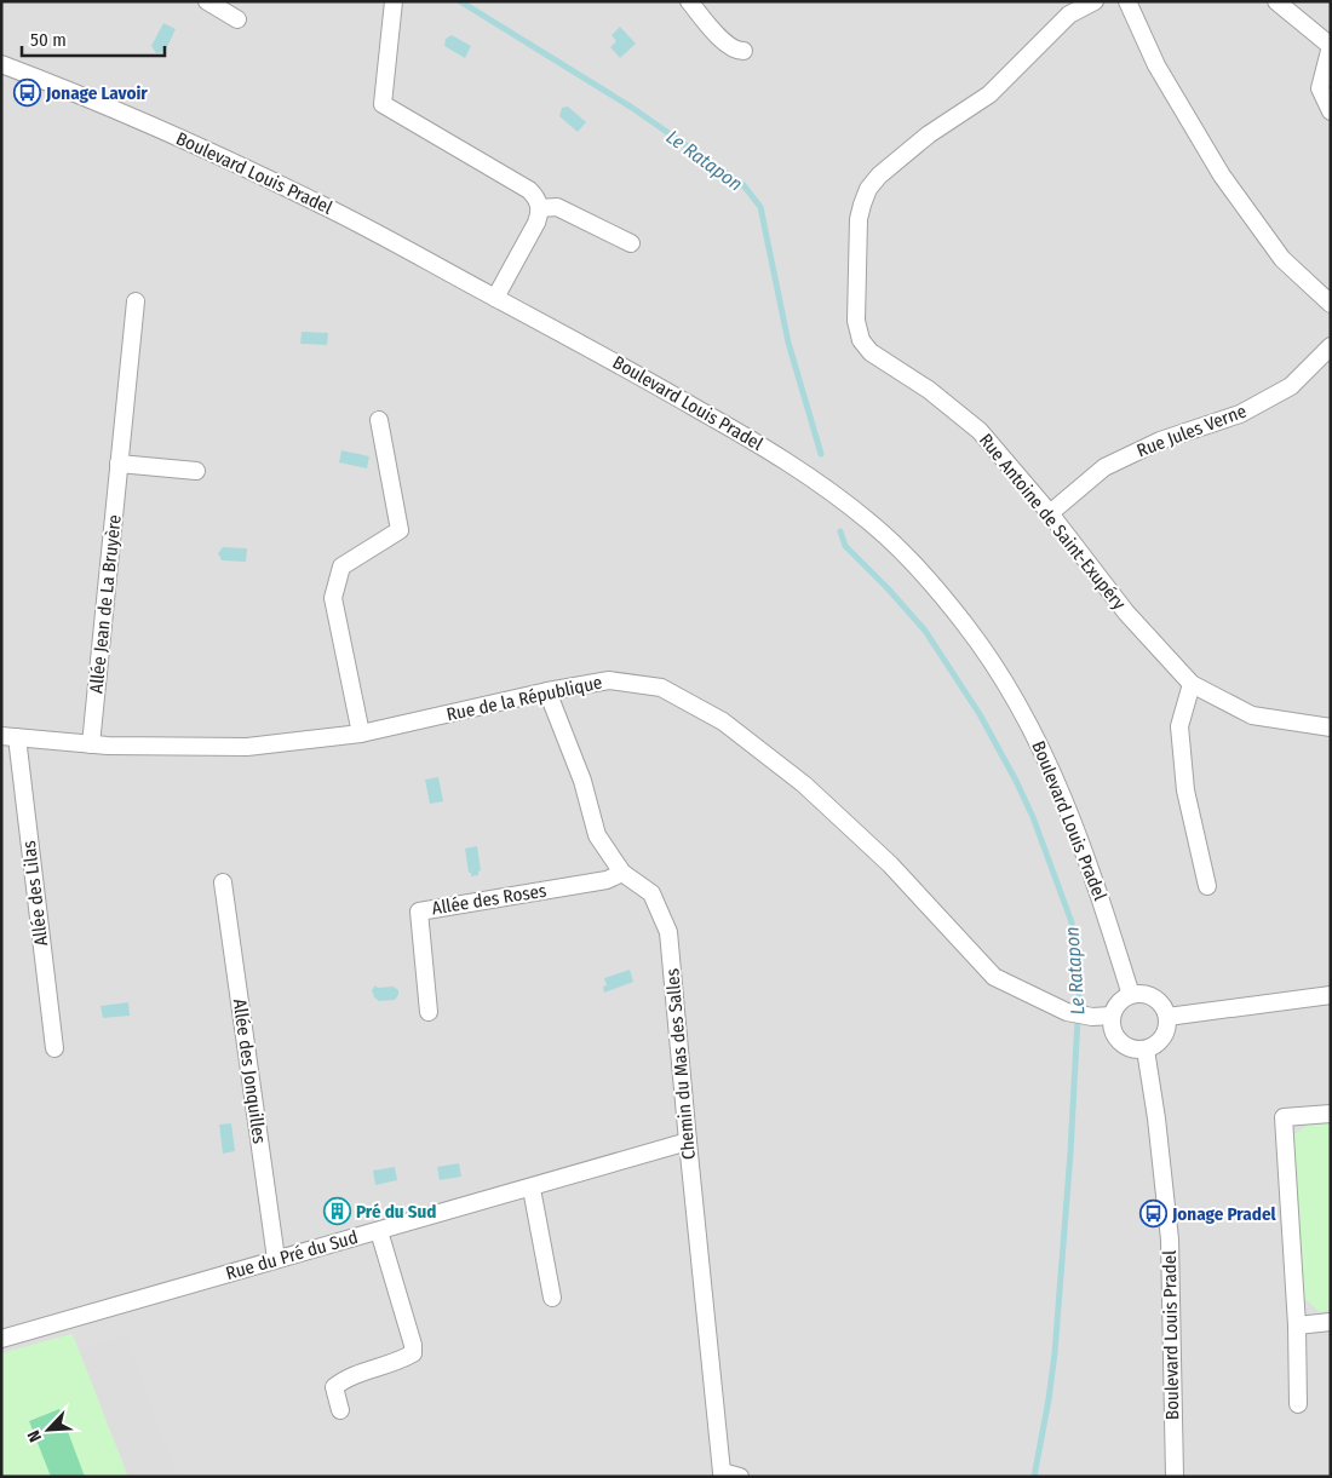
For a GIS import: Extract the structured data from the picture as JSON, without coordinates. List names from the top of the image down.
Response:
{
  "streets": {
    "street": [
      "Boulevard Louis Pradel",
      "Rue Jules Verne",
      "Rue Antoine de Saint-Exupéry",
      "Allée Jean de La Bruyère",
      "Rue de la République",
      "Allée des Lilas",
      "Allée des Roses",
      "Chemin du Mas des Salles",
      "Allée des Jonquilles",
      "Rue du Pré du Sud"
    ]
  },
  "crossings": [
    ["Boulevard Louis Pradel", "Rue de la République"],
    ["Rue Jules Verne", "Rue Antoine de Saint-Exupéry"],
    ["Allée Jean de La Bruyère", "Rue de la République"],
    ["Rue de la République", "Allée des Lilas"],
    ["Rue de la République", "Chemin du Mas des Salles"],
    ["Allée des Roses", "Chemin du Mas des Salles"],
    ["Chemin du Mas des Salles", "Rue du Pré du Sud"],
    ["Allée des Jonquilles", "Rue du Pré du Sud"]
  ],
  "water": ["Le Ratapon"],
  "places": {
    "bus stop": ["Jonage Lavoir", "Jonage Pradel"],
    "building": ["Pré du Sud"]
  },
  "scale_bar": "50 m",
  "north": "bottom left"
}
